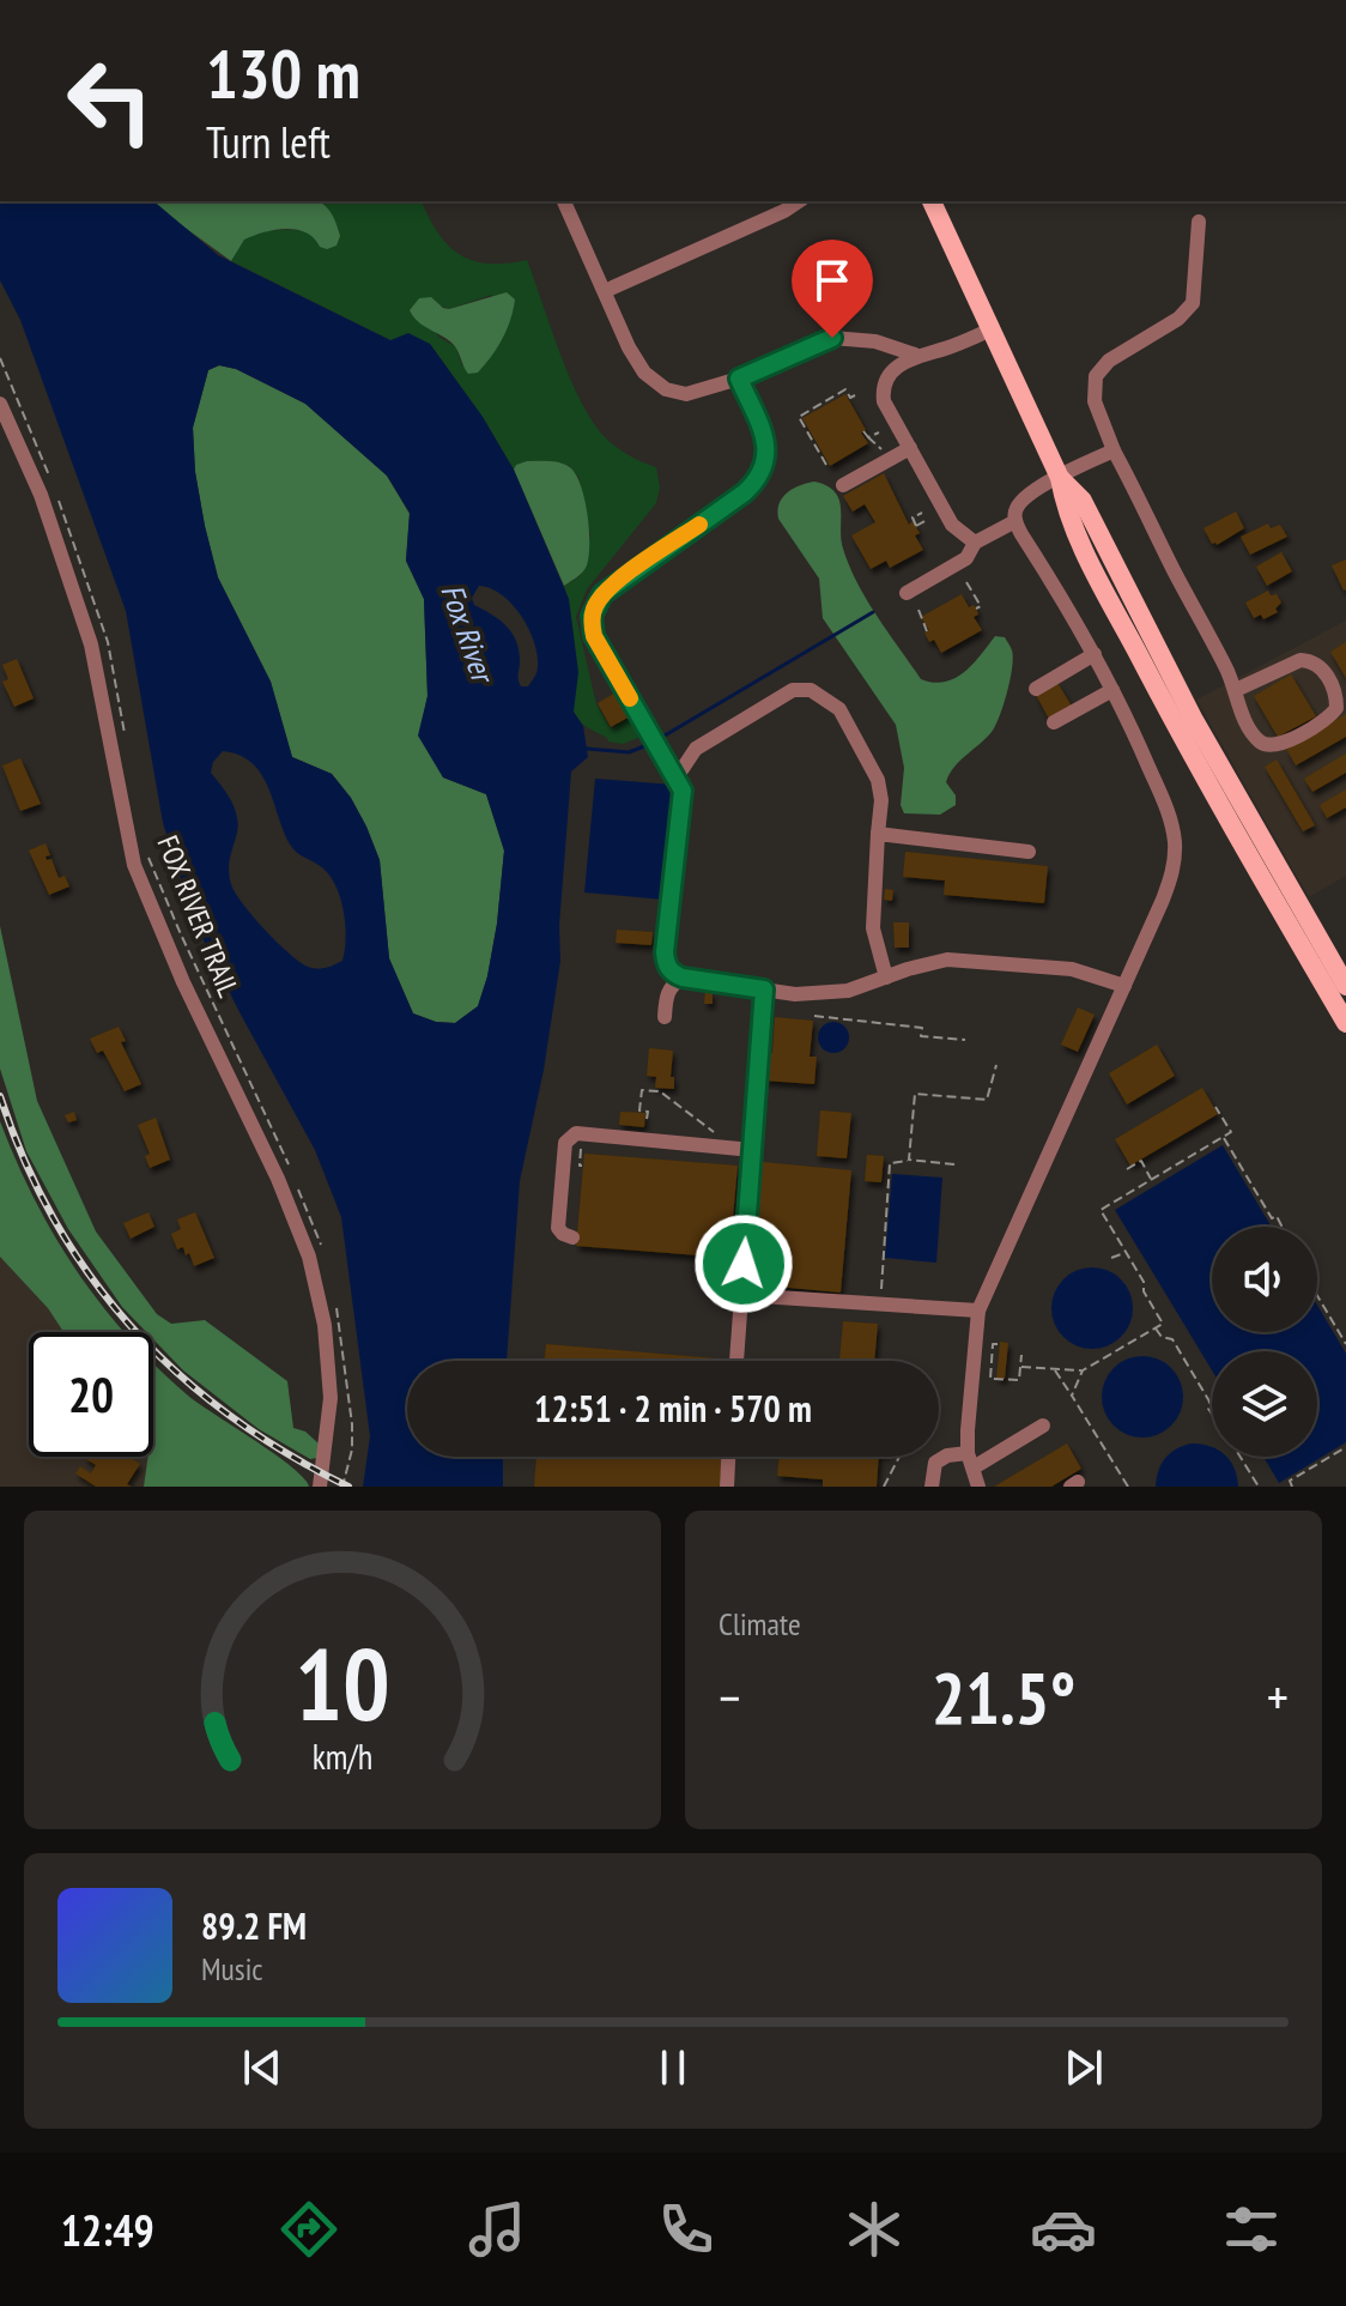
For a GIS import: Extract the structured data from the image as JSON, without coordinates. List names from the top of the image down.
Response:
{
  "streets": {
    "path": ["FOX RIVER TRAIL"]
  },
  "water": ["Fox River"],
  "page": {
    "turn": ["130 m", "Turn left"],
    "limit": "20",
    "trip": "12:51 · 2 min · 570 m",
    "tile": "Climate",
    "heat": ["−", "21.5°", "+"],
    "song": ["89.2 FM", "Music"],
    "tabs": "12:49",
    "gauge": ["10", "km/h"]
  }
}
